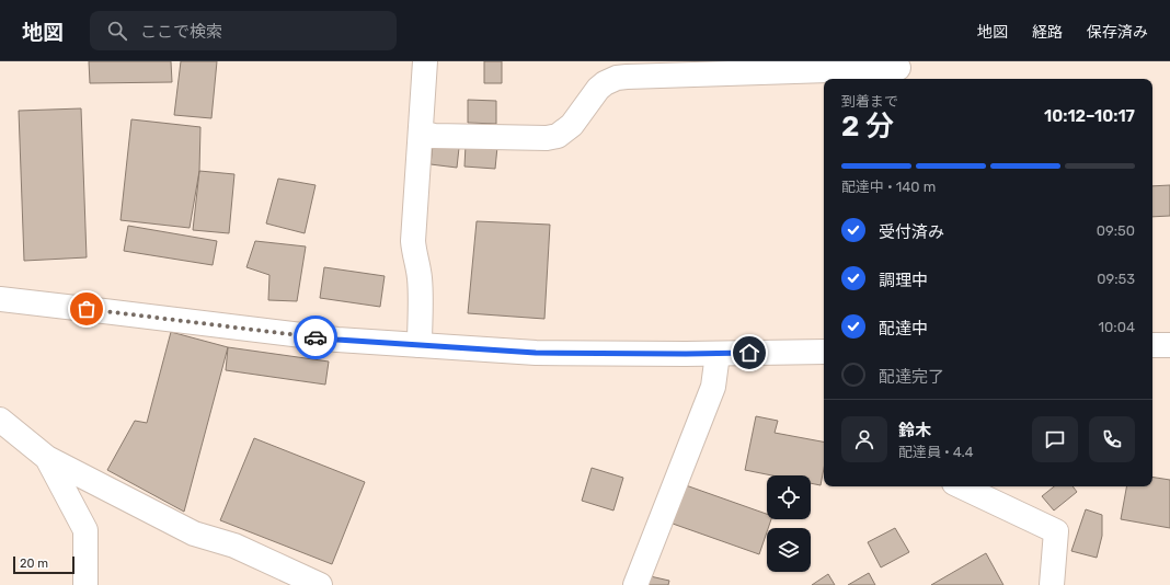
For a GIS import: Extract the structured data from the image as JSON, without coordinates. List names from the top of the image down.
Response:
{
  "scale_bar": "20 m",
  "page": {
    "header": "地図",
    "search": "ここで検索",
    "nav": ["地図", "経路", "保存済み"],
    "heading": ["2 分", "到着まで", "10:12–10:17"],
    "panel": ["鈴木", "配達員 · 4.4"],
    "bar": "配達中 · 140 m",
    "list": [
      ["受付済み", "09:50"],
      ["調理中", "09:53"],
      ["配達中", "10:04"],
      "配達完了"
    ],
    "scale": "20 m"
  }
}
